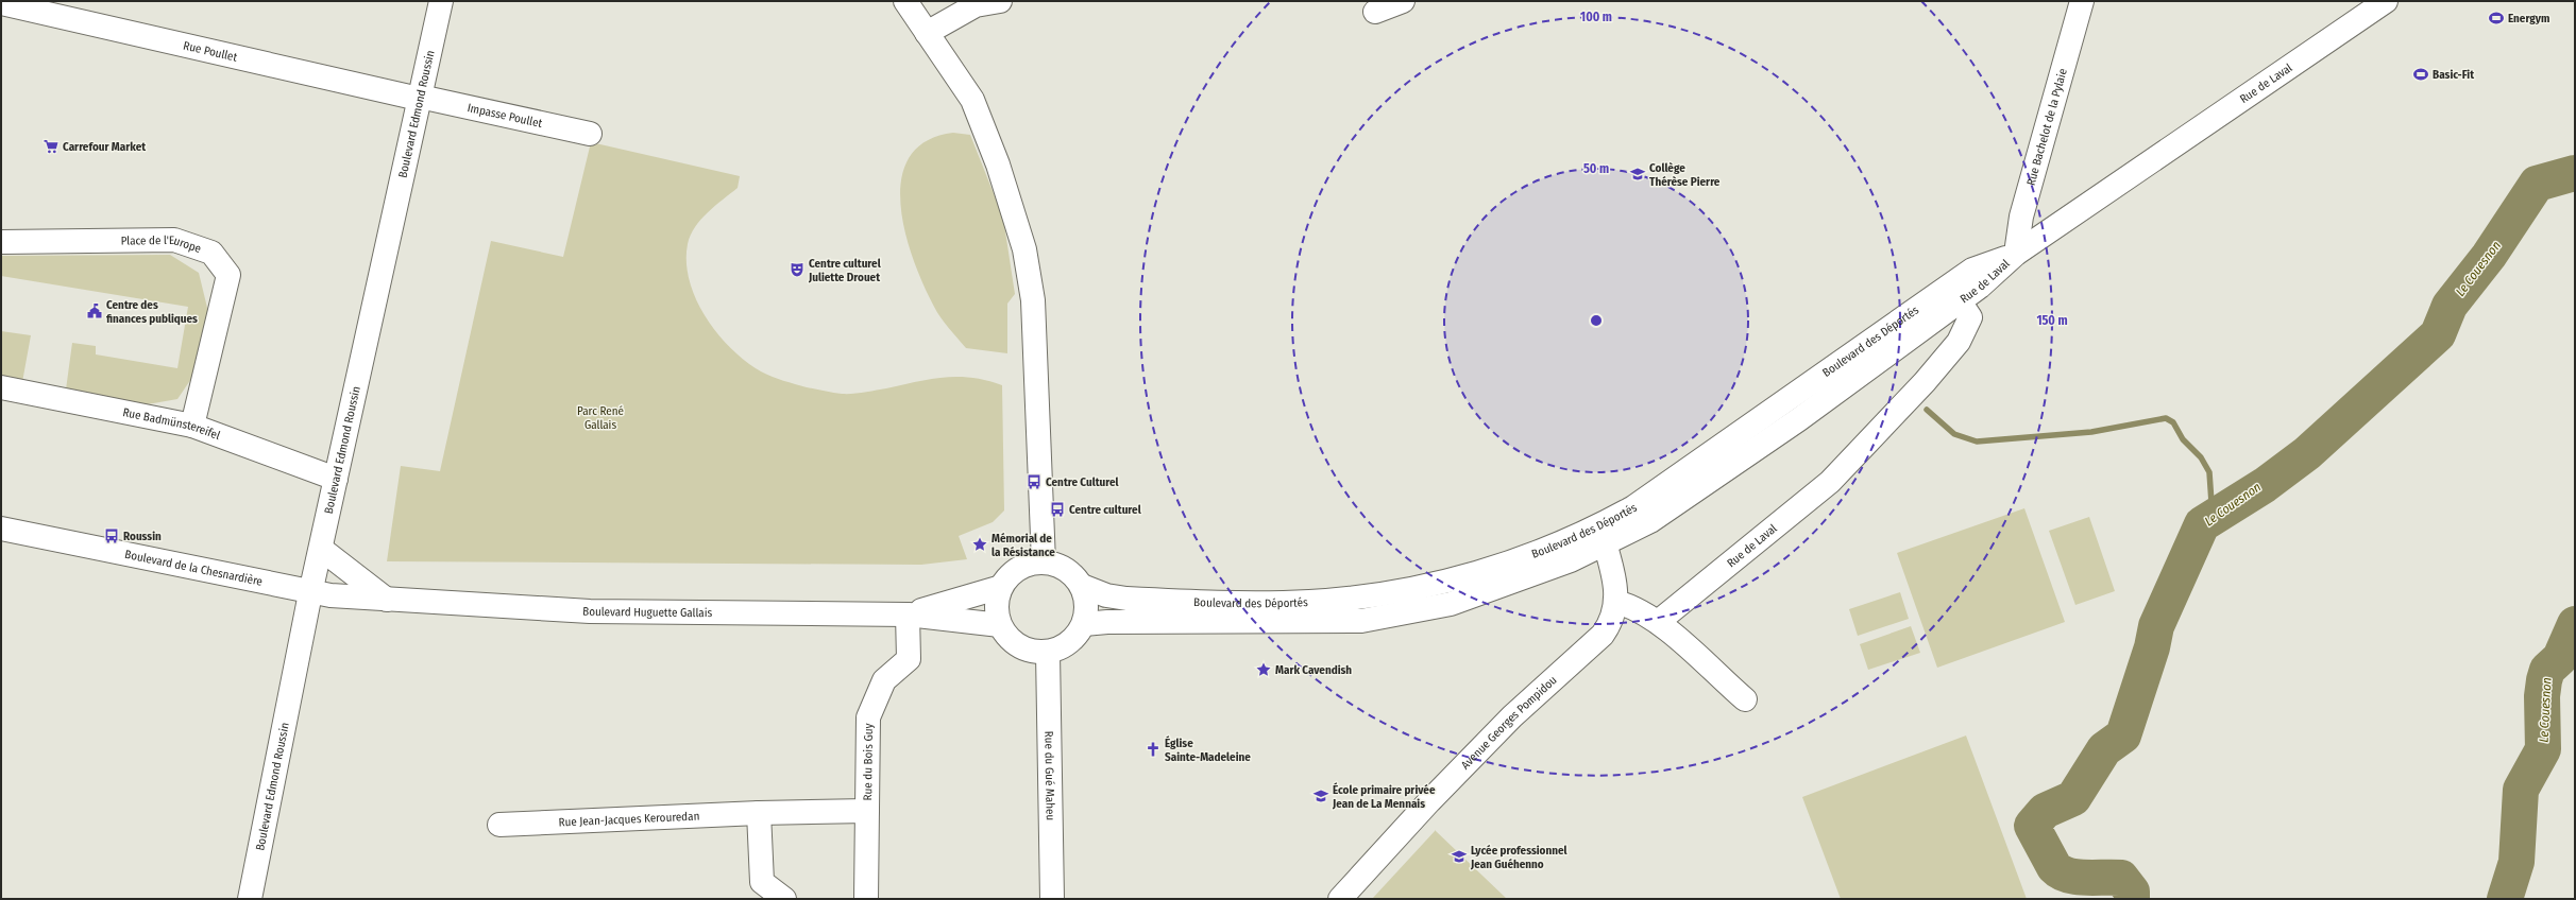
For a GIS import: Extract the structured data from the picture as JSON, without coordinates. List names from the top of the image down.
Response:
{
  "streets": {
    "street": [
      "Rue Poullet",
      "Rue de Laval",
      "Boulevard Edmond Roussin",
      "Impasse Poullet",
      "Rue Bachelot de la Pylaie",
      "Place de l'Europe",
      "Boulevard des Déportés",
      "Rue Badmünstereifel",
      "Boulevard de la Chesnardière",
      "Boulevard Huguette Gallais",
      "Avenue Georges Pompidou",
      "Rue du Bois Guy",
      "Rue du Gué Maheu",
      "Rue Jean-Jacques Kerouredan"
    ]
  },
  "crossings": [
    ["Rue Poullet", "Boulevard Edmond Roussin"],
    ["Rue Poullet", "Impasse Poullet"],
    ["Rue de Laval", "Rue Bachelot de la Pylaie"],
    ["Rue de Laval", "Boulevard des Déportés"],
    ["Boulevard Edmond Roussin", "Impasse Poullet"],
    ["Boulevard Edmond Roussin", "Rue Badmünstereifel"],
    ["Boulevard Edmond Roussin", "Boulevard de la Chesnardière"],
    ["Boulevard Edmond Roussin", "Boulevard Huguette Gallais"],
    ["Rue Bachelot de la Pylaie", "Boulevard des Déportés"],
    ["Place de l'Europe", "Rue Badmünstereifel"],
    ["Boulevard des Déportés", "Boulevard Huguette Gallais"],
    ["Boulevard des Déportés", "Avenue Georges Pompidou"],
    ["Boulevard des Déportés", "Rue du Gué Maheu"],
    ["Boulevard de la Chesnardière", "Boulevard Huguette Gallais"],
    ["Boulevard Huguette Gallais", "Rue du Bois Guy"],
    ["Boulevard Huguette Gallais", "Rue du Gué Maheu"],
    ["Rue du Bois Guy", "Rue Jean-Jacques Kerouredan"]
  ],
  "water": ["Le Couesnon"],
  "parks": ["Parc René Gallais"],
  "places": {
    "sports": ["Energym", "Basic-Fit"],
    "supermarket": ["Carrefour Market"],
    "school or university": ["Collège Thérèse Pierre", "École primaire privée Jean de La Mennais", "Lycée professionnel Jean Guéhenno"],
    "theatre": ["Centre culturel Juliette Drouet"],
    "public building": ["Centre des finances publiques"],
    "bus stop": ["Centre Culturel", "Centre culturel", "Roussin"],
    "place": ["Mémorial de la Résistance", "Mark Cavendish"],
    "church": ["Église Sainte-Madeleine"]
  },
  "rings": ["100 m", "50 m", "150 m"]
}
